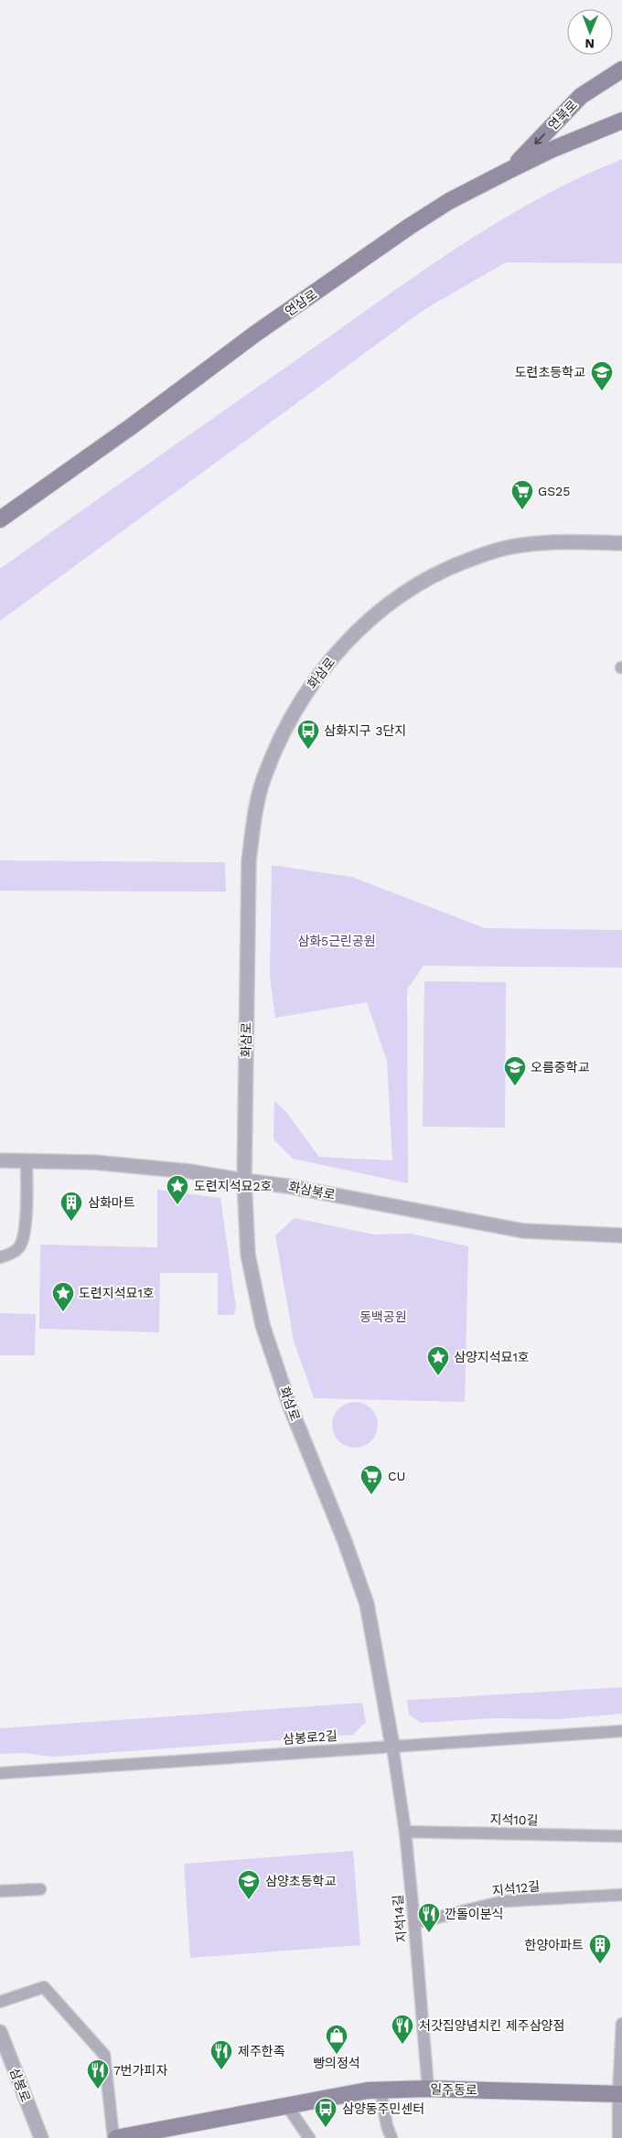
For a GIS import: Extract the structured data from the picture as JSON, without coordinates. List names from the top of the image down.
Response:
{
  "streets": {
    "main road": ["연북로", "연삼로", "일주동로"],
    "street": [
      "화삼로",
      "화삼북로",
      "삼봉로2길",
      "지석10길",
      "지석12길",
      "지석14길",
      "삼봉로"
    ]
  },
  "crossings": [
    ["연북로", "연삼로"],
    ["화삼로", "화삼북로"],
    ["화삼로", "삼봉로2길"],
    ["화삼로", "지석14길"],
    ["삼봉로2길", "지석14길"],
    ["지석10길", "지석14길"],
    ["지석12길", "지석14길"],
    ["지석14길", "일주동로"]
  ],
  "one_way": ["연북로"],
  "parks": ["삼화5근린공원", "동백공원"],
  "places": {
    "school or university": ["도련초등학교", "오름중학교", "삼양초등학교"],
    "supermarket": ["GS25", "CU"],
    "bus stop": ["삼화지구 3단지", "삼양동주민센터"],
    "place": ["도련지석묘2호", "도련지석묘1호", "삼양지석묘1호"],
    "building": ["삼화마트", "한양아파트"],
    "restaurant": [
      "깐돌이분식",
      "처갓집양념치킨 제주삼양점",
      "제주한족",
      "7번가피자"
    ],
    "shop": ["빵의정석"]
  },
  "north": "bottom"
}
